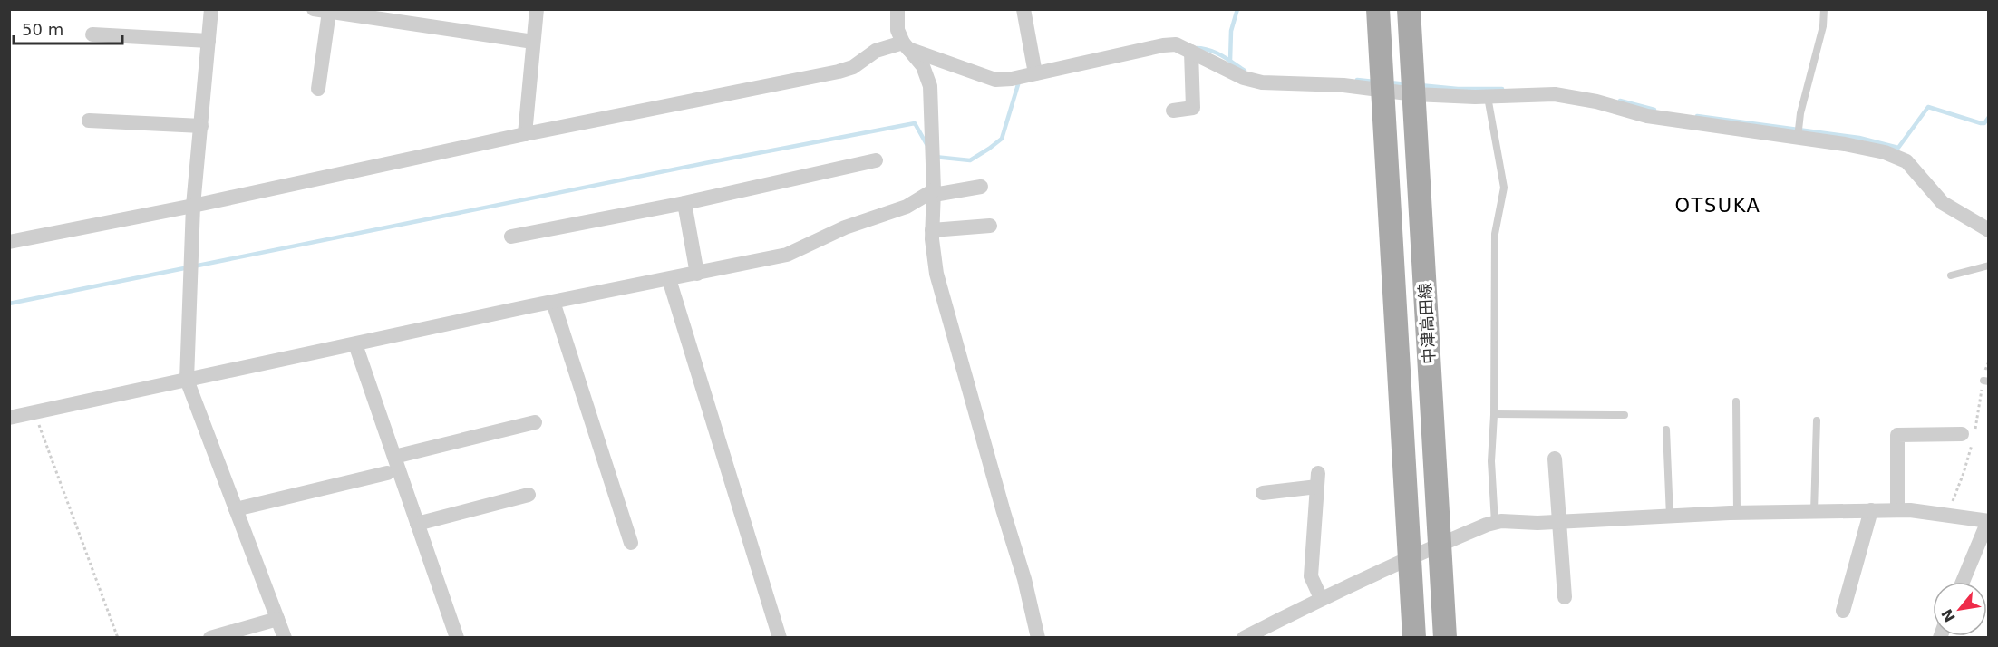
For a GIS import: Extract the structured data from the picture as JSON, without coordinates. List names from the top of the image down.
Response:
{
  "streets": {
    "main road": ["中津高田線"]
  },
  "districts": ["OTSUKA"],
  "scale_bar": "50 m",
  "north": "bottom left"
}
